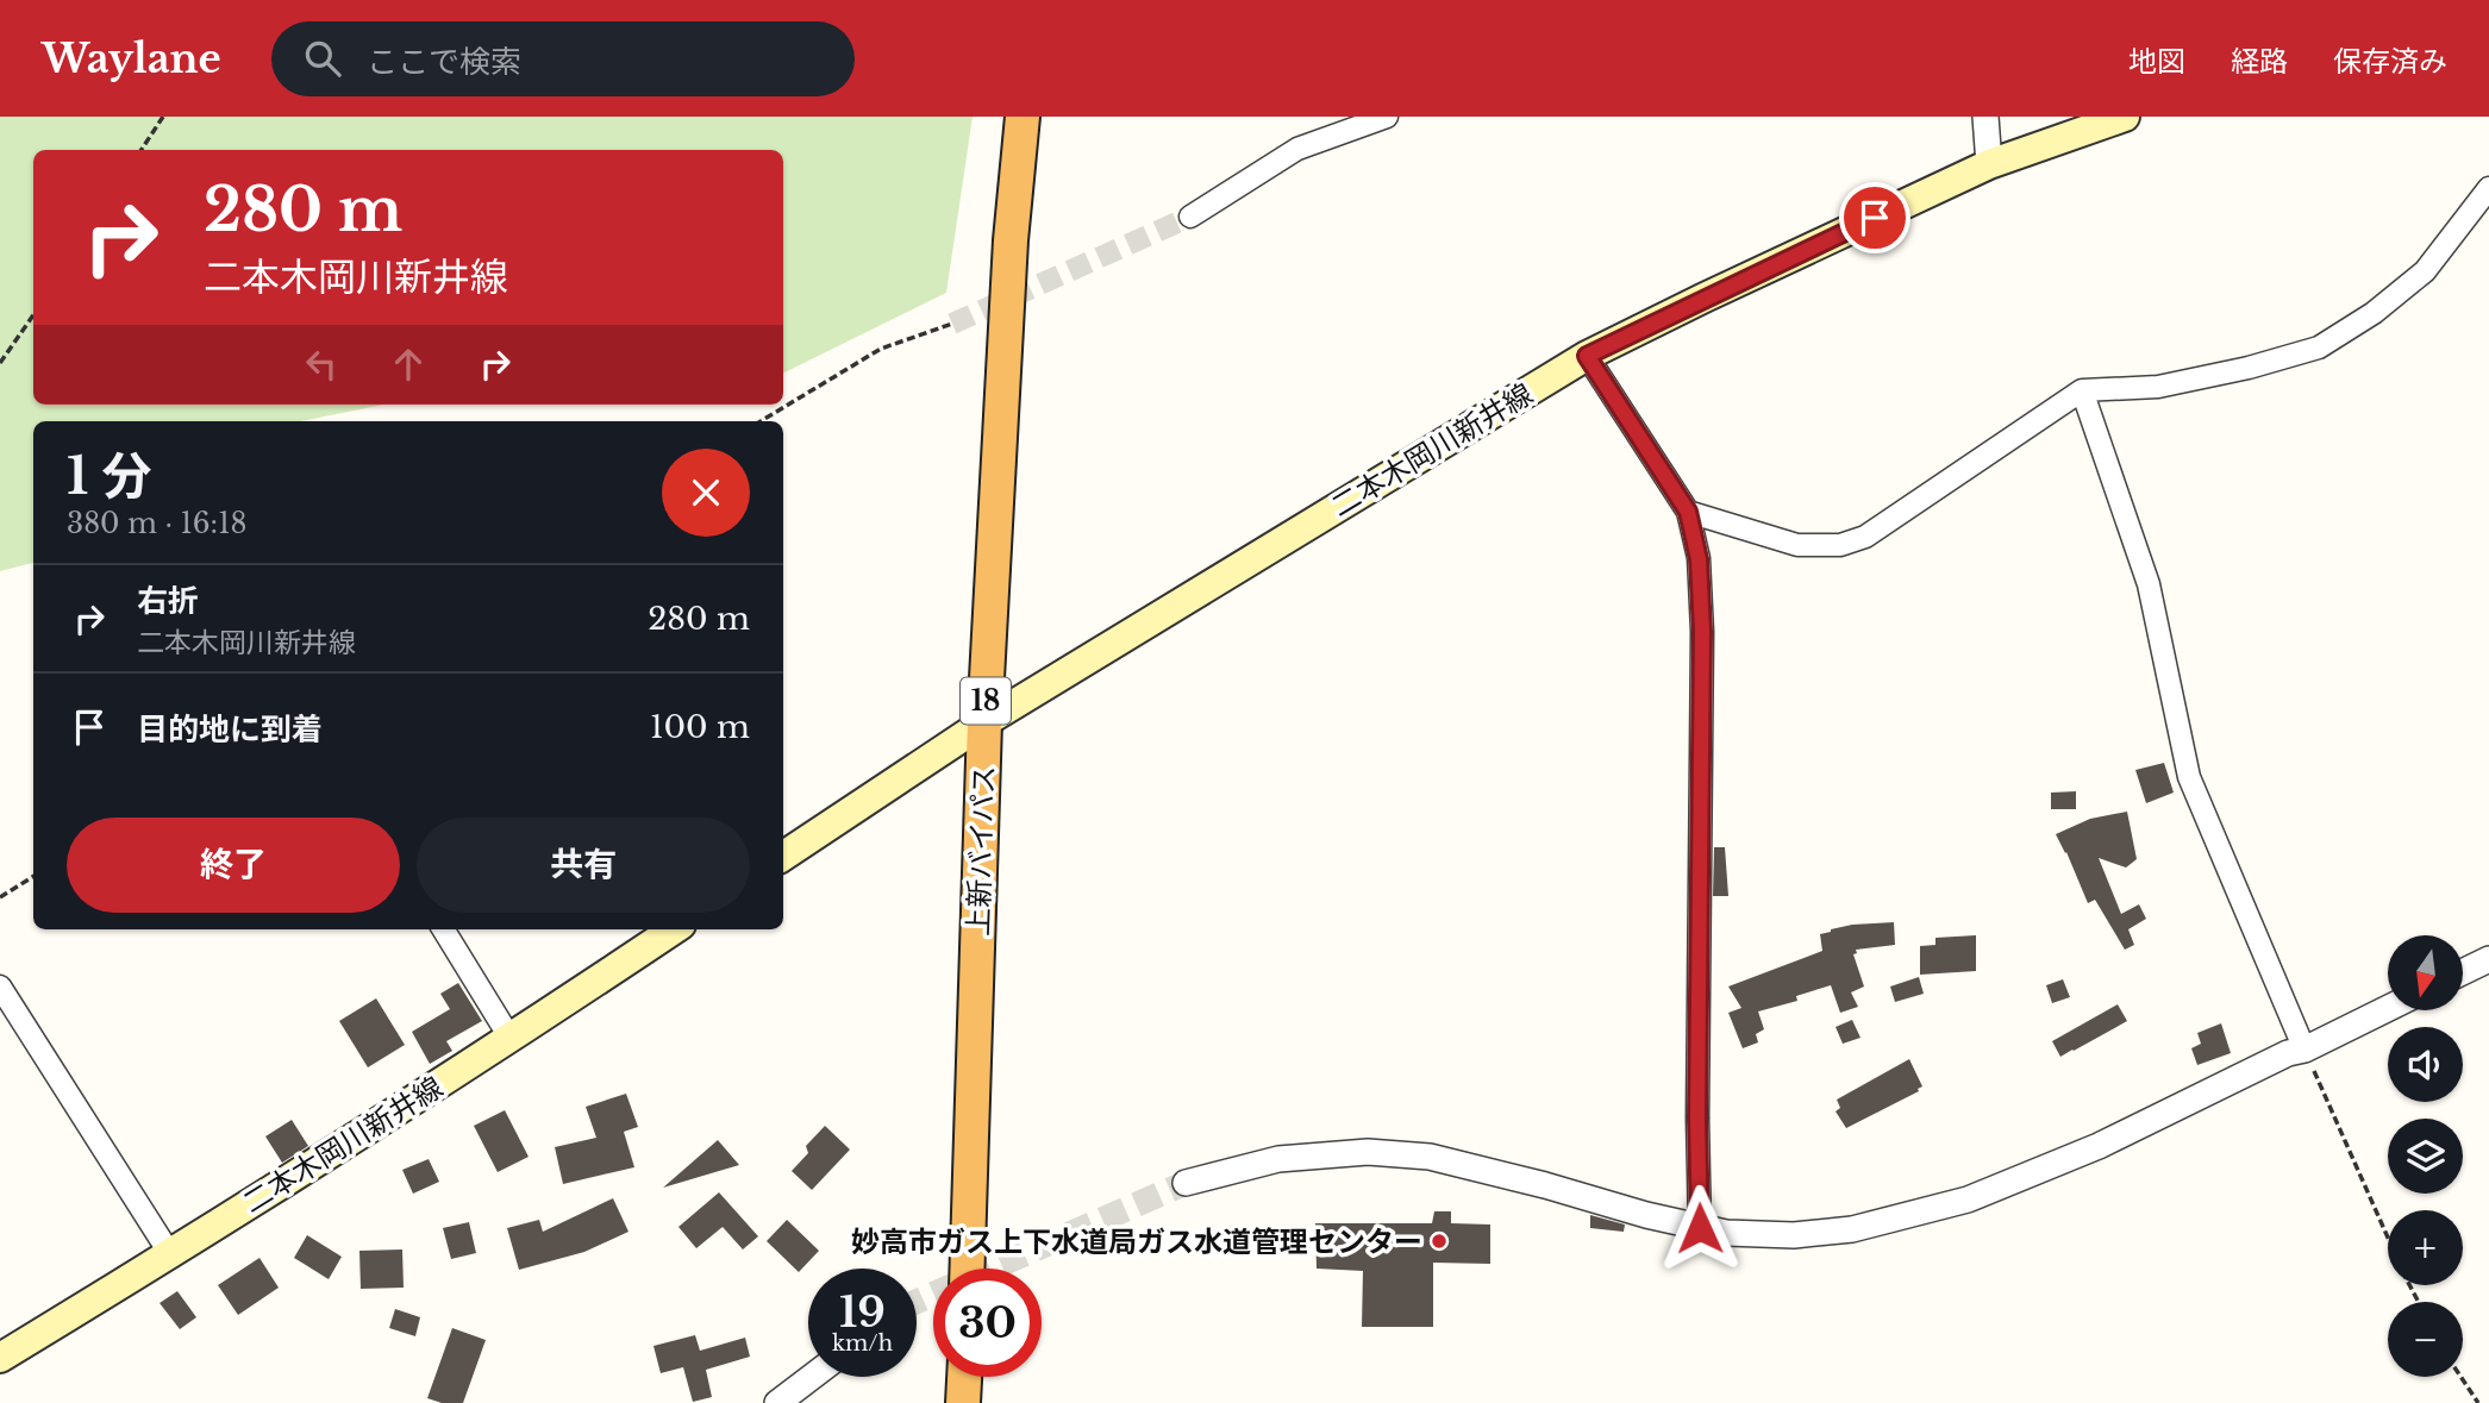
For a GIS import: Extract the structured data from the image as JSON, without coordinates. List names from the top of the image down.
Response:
{
  "streets": {
    "highway": ["18", "上新バイパス"],
    "main road": ["二本木岡川新井線"]
  },
  "crossings": [
    ["二本木岡川新井線", "上新バイパス"]
  ],
  "places": ["妙高市ガス上下水道局ガス水道管理センター"],
  "north": "bottom",
  "page": {
    "header": "Waylane",
    "search": "ここで検索",
    "nav": ["地図", "経路", "保存済み"],
    "turn": ["280 m", "二本木岡川新井線"],
    "heading": ["1 分", "380 m · 16:18"],
    "list": [
      {
        "name": "右折",
        "note": "二本木岡川新井線",
        "value": "280 m"
      },
      {
        "name": "目的地に到着",
        "value": "100 m"
      }
    ],
    "buttons": ["終了", "共有"],
    "map_buttons": ["+", "−"],
    "speed": "19 km/h",
    "limit": "30"
  }
}
